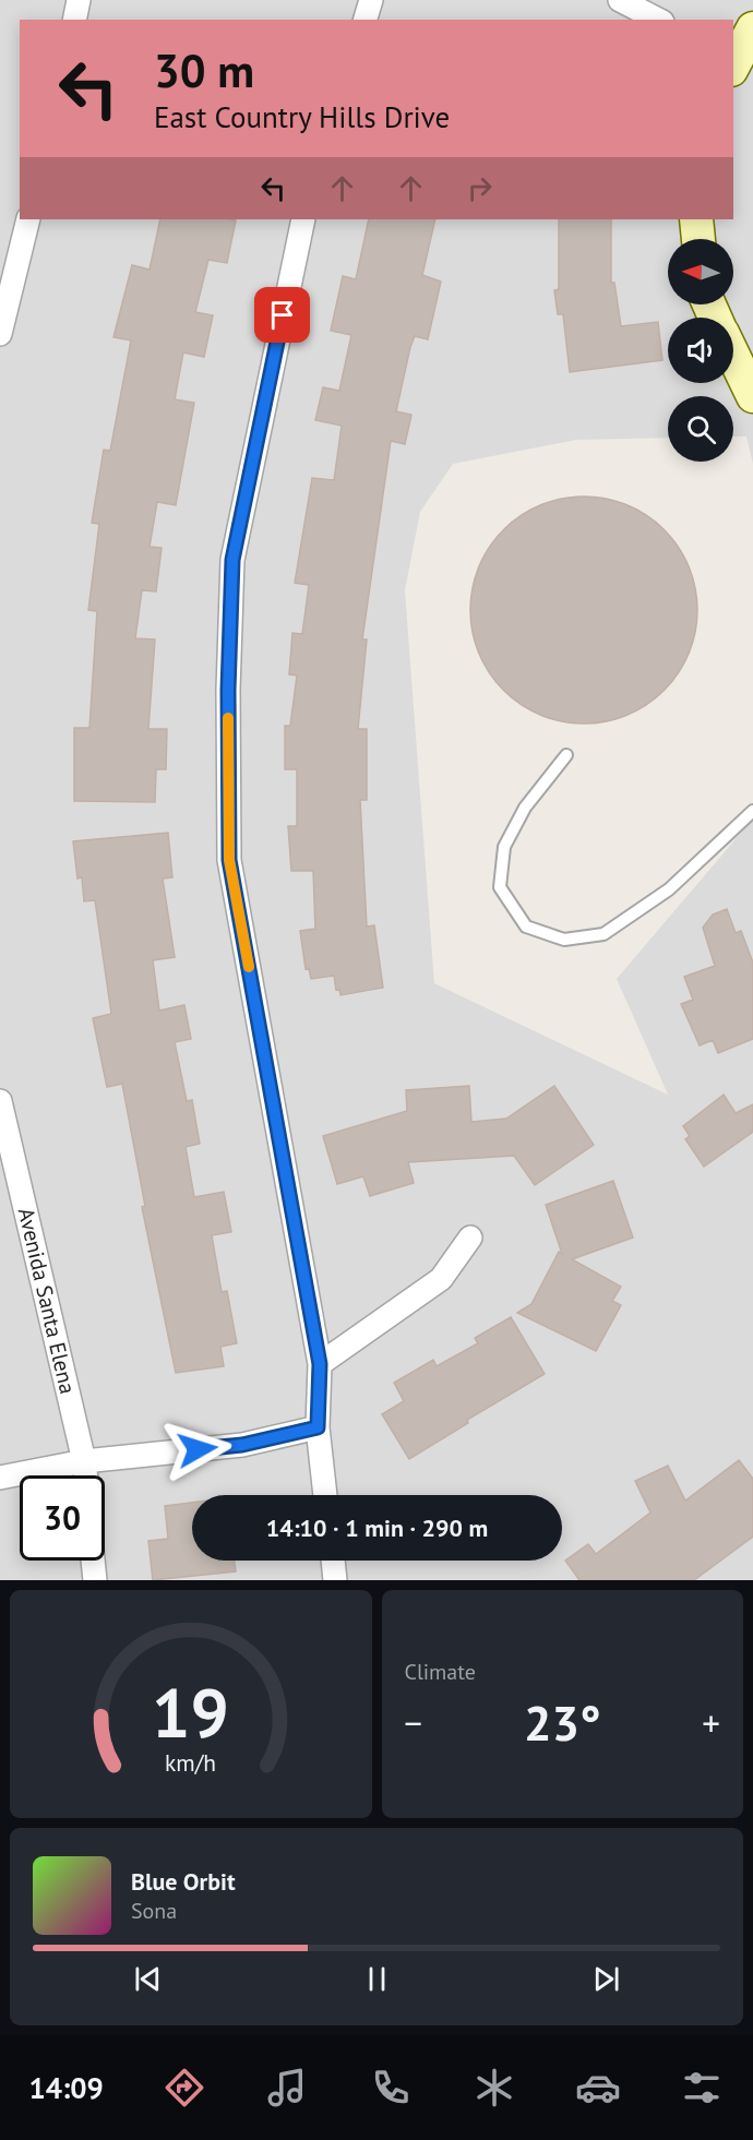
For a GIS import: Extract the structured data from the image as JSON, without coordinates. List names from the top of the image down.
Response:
{
  "streets": {
    "street": ["Avenida Santa Elena"]
  },
  "north": "left",
  "page": {
    "turn": ["30 m", "East Country Hills Drive"],
    "limit": "30",
    "trip": "14:10 · 1 min · 290 m",
    "tile": "Climate",
    "heat": ["−", "23°", "+"],
    "song": ["Blue Orbit", "Sona"],
    "tabs": "14:09",
    "gauge": ["19", "km/h"]
  }
}
